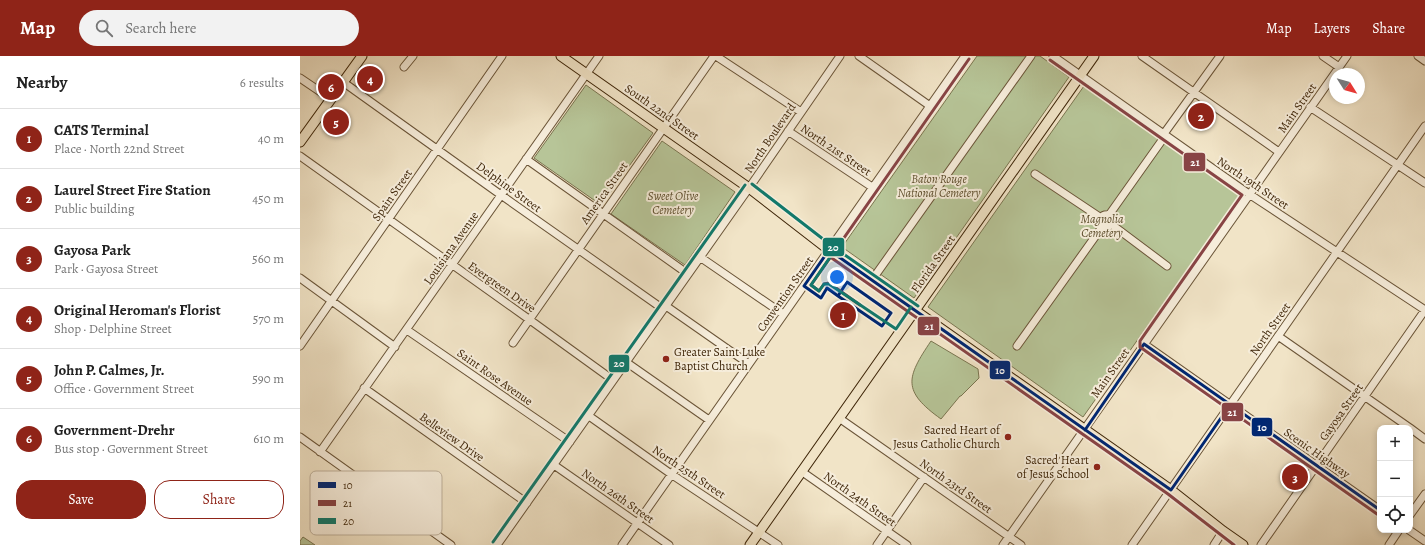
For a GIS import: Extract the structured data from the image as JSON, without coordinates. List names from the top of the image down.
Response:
{
  "streets": {
    "main road": ["South 22nd Street", "Florida Street"],
    "street": [
      "Main Street",
      "North Boulevard",
      "North 21st Street",
      "North 19th Street",
      "Delphine Street",
      "America Street",
      "Spain Street",
      "Louisiana Avenue",
      "Evergreen Drive",
      "Convention Street",
      "North Street",
      "Saint Rose Avenue",
      "Gayosa Street",
      "Belleview Drive",
      "Scenic Highway",
      "North 25th Street",
      "North 23rd Street",
      "North 26th Street",
      "North 24th Street"
    ]
  },
  "crossings": [
    ["Main Street", "South 22nd Street"],
    ["Main Street", "North 19th Street"],
    ["Main Street", "Scenic Highway"],
    ["Main Street", "North 23rd Street"],
    ["South 22nd Street", "North Boulevard"],
    ["South 22nd Street", "America Street"],
    ["South 22nd Street", "Louisiana Avenue"],
    ["South 22nd Street", "Florida Street"],
    ["South 22nd Street", "Convention Street"],
    ["South 22nd Street", "North Street"],
    ["North Boulevard", "North 21st Street"],
    ["North Boulevard", "Delphine Street"],
    ["North Boulevard", "Evergreen Drive"],
    ["North Boulevard", "Saint Rose Avenue"],
    ["North Boulevard", "Belleview Drive"],
    ["North Boulevard", "North 25th Street"],
    ["North Boulevard", "North 26th Street"],
    ["North 21st Street", "Convention Street"],
    ["North 19th Street", "Florida Street"],
    ["North 19th Street", "North Street"],
    ["North 19th Street", "Gayosa Street"],
    ["Delphine Street", "America Street"],
    ["Delphine Street", "Spain Street"],
    ["Delphine Street", "Louisiana Avenue"],
    ["America Street", "Evergreen Drive"],
    ["Spain Street", "Evergreen Drive"],
    ["Louisiana Avenue", "Evergreen Drive"],
    ["Louisiana Avenue", "Saint Rose Avenue"],
    ["Louisiana Avenue", "Belleview Drive"],
    ["Florida Street", "North 25th Street"],
    ["Florida Street", "North 23rd Street"],
    ["Florida Street", "North 24th Street"],
    ["Convention Street", "North 25th Street"],
    ["Convention Street", "North 26th Street"],
    ["North Street", "Scenic Highway"],
    ["Gayosa Street", "Scenic Highway"]
  ],
  "parks": ["Baton Rouge National Cemetery", "Sweet Olive Cemetery", "Magnolia Cemetery"],
  "places": ["Greater Saint Luke Baptist Church", "Sacred Heart of Jesus Catholic Church", "Sacred Heart of Jesus School"],
  "lines": ["transit line 21", "transit line 20", "transit line 10"],
  "legend": ["10", "21", "20"],
  "north": "bottom right",
  "page": {
    "header": "Map",
    "search": "Search here",
    "nav": ["Map", "Layers", "Share"],
    "heading": ["Nearby", "6 results"],
    "pins": [
      "4",
      "6",
      "2",
      "5",
      "1",
      "3"
    ],
    "list": [
      {
        "mark": "1",
        "name": "CATS Terminal",
        "note": "Place · North 22nd Street",
        "value": "40 m"
      },
      {
        "mark": "2",
        "name": "Laurel Street Fire Station",
        "note": "Public building",
        "value": "450 m"
      },
      {
        "mark": "3",
        "name": "Gayosa Park",
        "note": "Park · Gayosa Street",
        "value": "560 m"
      },
      {
        "mark": "4",
        "name": "Original Heroman's Florist",
        "note": "Shop · Delphine Street",
        "value": "570 m"
      },
      {
        "mark": "5",
        "name": "John P. Calmes, Jr.",
        "note": "Office · Government Street",
        "value": "590 m"
      },
      {
        "mark": "6",
        "name": "Government-Drehr",
        "note": "Bus stop · Government Street",
        "value": "610 m"
      }
    ],
    "map_buttons": ["+", "−"],
    "buttons": ["Save", "Share"]
  }
}
